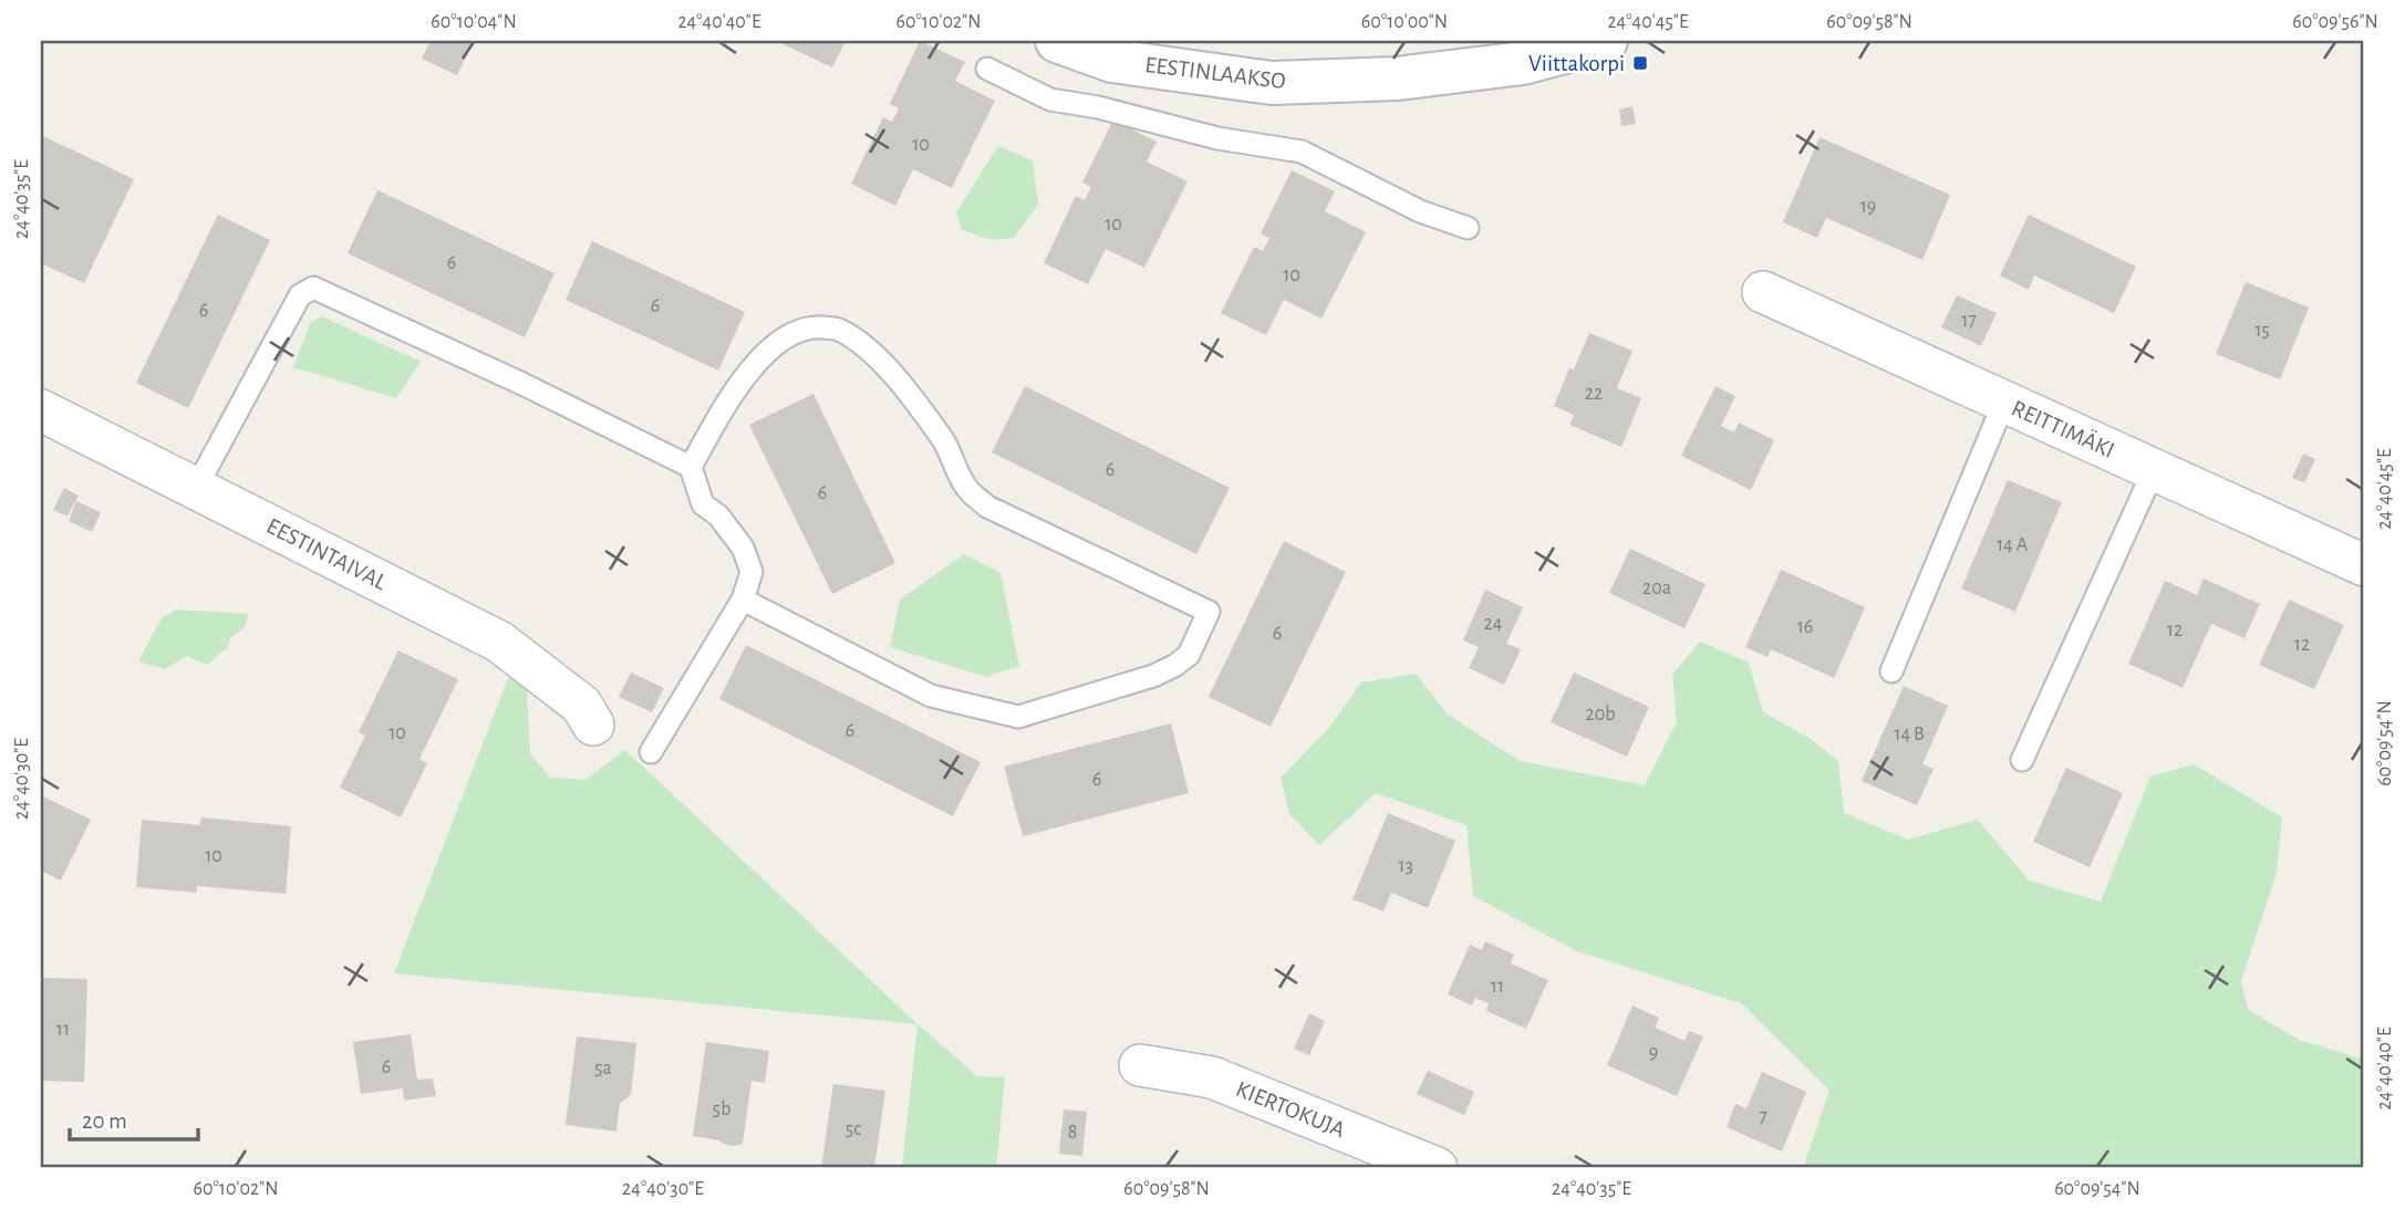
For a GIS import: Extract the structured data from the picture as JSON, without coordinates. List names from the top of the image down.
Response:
{
  "streets": {
    "street": [
      "EESTINLAAKSO",
      "REITTIMÄKI",
      "EESTINTAIVAL",
      "KIERTOKUJA"
    ]
  },
  "places": {
    "transit": ["Viittakorpi"]
  },
  "house_numbers": [
    "10",
    "19",
    "10",
    "6",
    "10",
    "6",
    "6",
    "17",
    "15",
    "22",
    "6",
    "6",
    "14 A",
    "20a",
    "24",
    "16",
    "12",
    "6",
    "12",
    "20b",
    "6",
    "10",
    "14 B",
    "6",
    "10",
    "13",
    "11",
    "11",
    "9",
    "6",
    "5a",
    "5b",
    "7",
    "5c",
    "8"
  ],
  "scale_bar": "20 m",
  "coordinates": [
    "60°10'04\"N",
    "24°40'40\"E",
    "60°10'02\"N",
    "60°10'00\"N",
    "24°40'45\"E",
    "60°09'58\"N",
    "60°09'56\"N",
    "24°40'35\"E",
    "60°09'54\"N",
    "24°40'30\"E"
  ]
}
